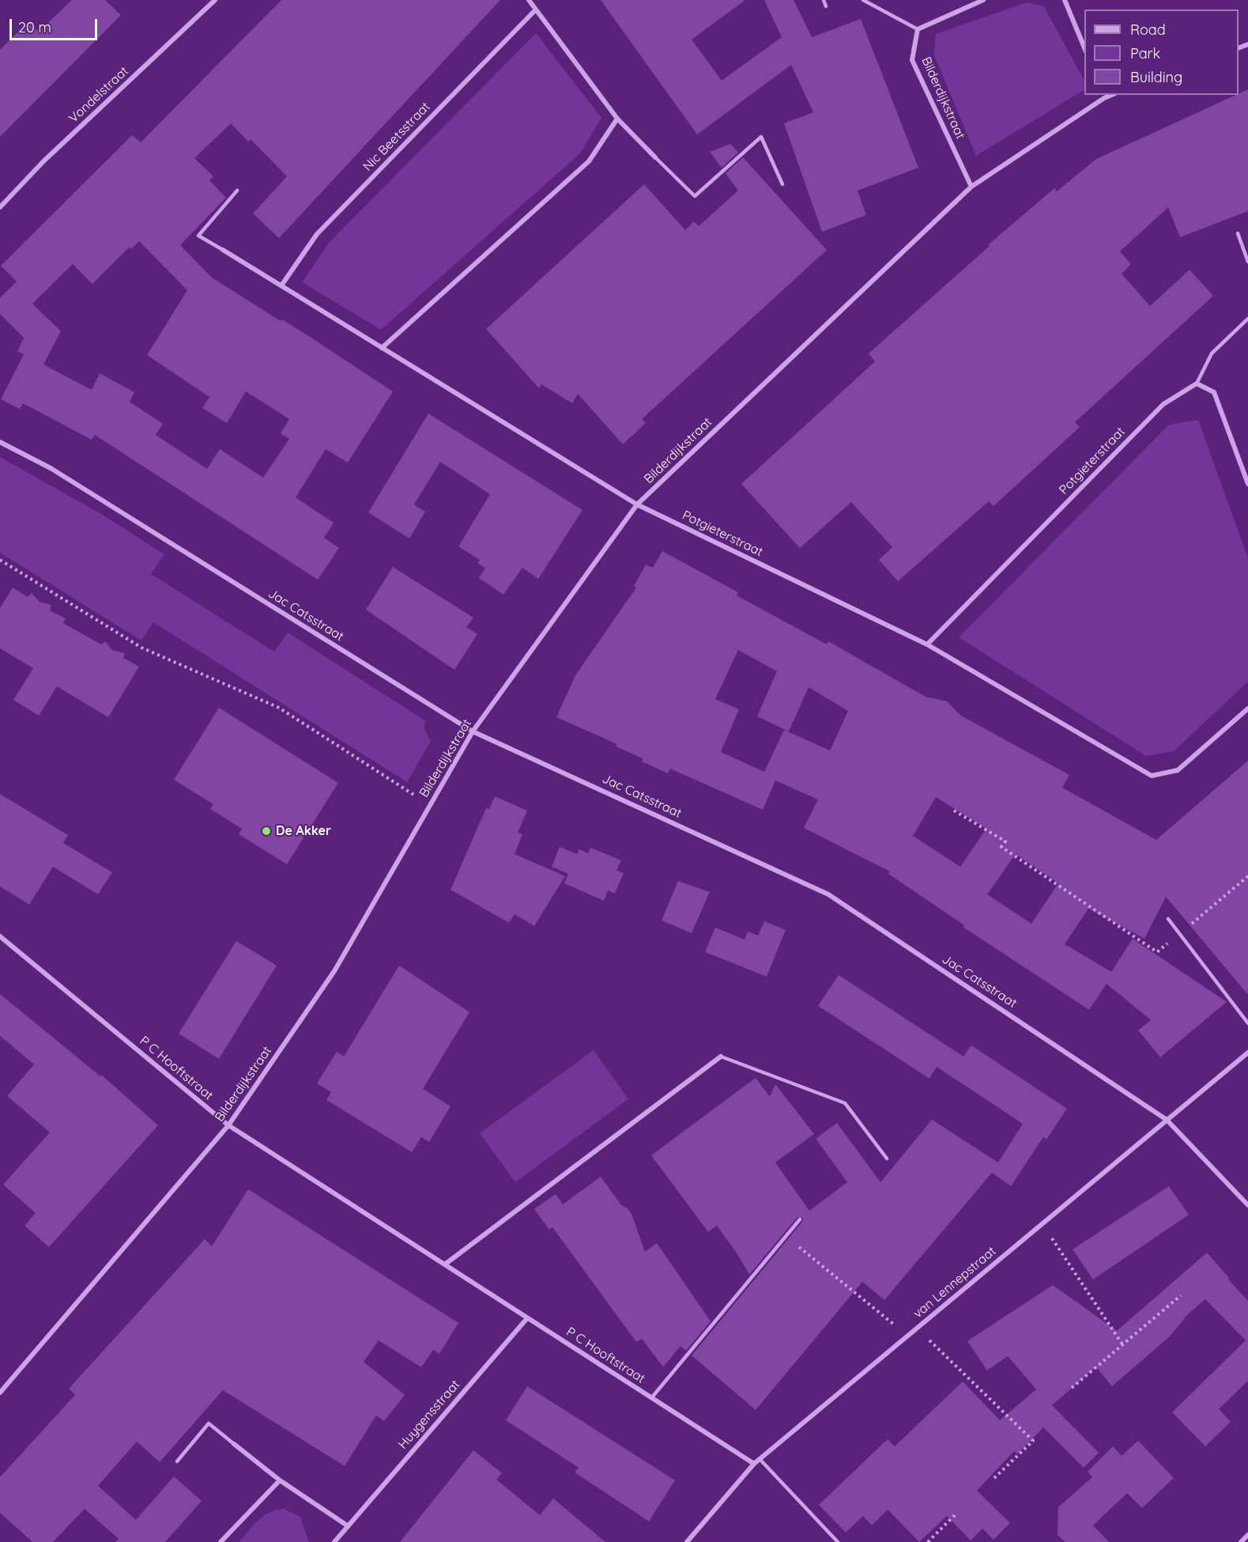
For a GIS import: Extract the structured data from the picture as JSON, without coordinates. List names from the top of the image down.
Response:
{
  "streets": {
    "street": [
      "Vondelstraat",
      "Bilderdijkstraat",
      "Nic Beetsstraat",
      "Potgieterstraat",
      "Jac Catsstraat",
      "P C Hooftstraat",
      "van Lennepstraat",
      "Huygensstraat"
    ]
  },
  "crossings": [
    ["Bilderdijkstraat", "Potgieterstraat"],
    ["Bilderdijkstraat", "Jac Catsstraat"],
    ["Bilderdijkstraat", "P C Hooftstraat"],
    ["Jac Catsstraat", "van Lennepstraat"],
    ["P C Hooftstraat", "van Lennepstraat"],
    ["P C Hooftstraat", "Huygensstraat"]
  ],
  "places": ["De Akker"],
  "legend": ["Road", "Park", "Building"],
  "scale_bar": "20 m"
}
